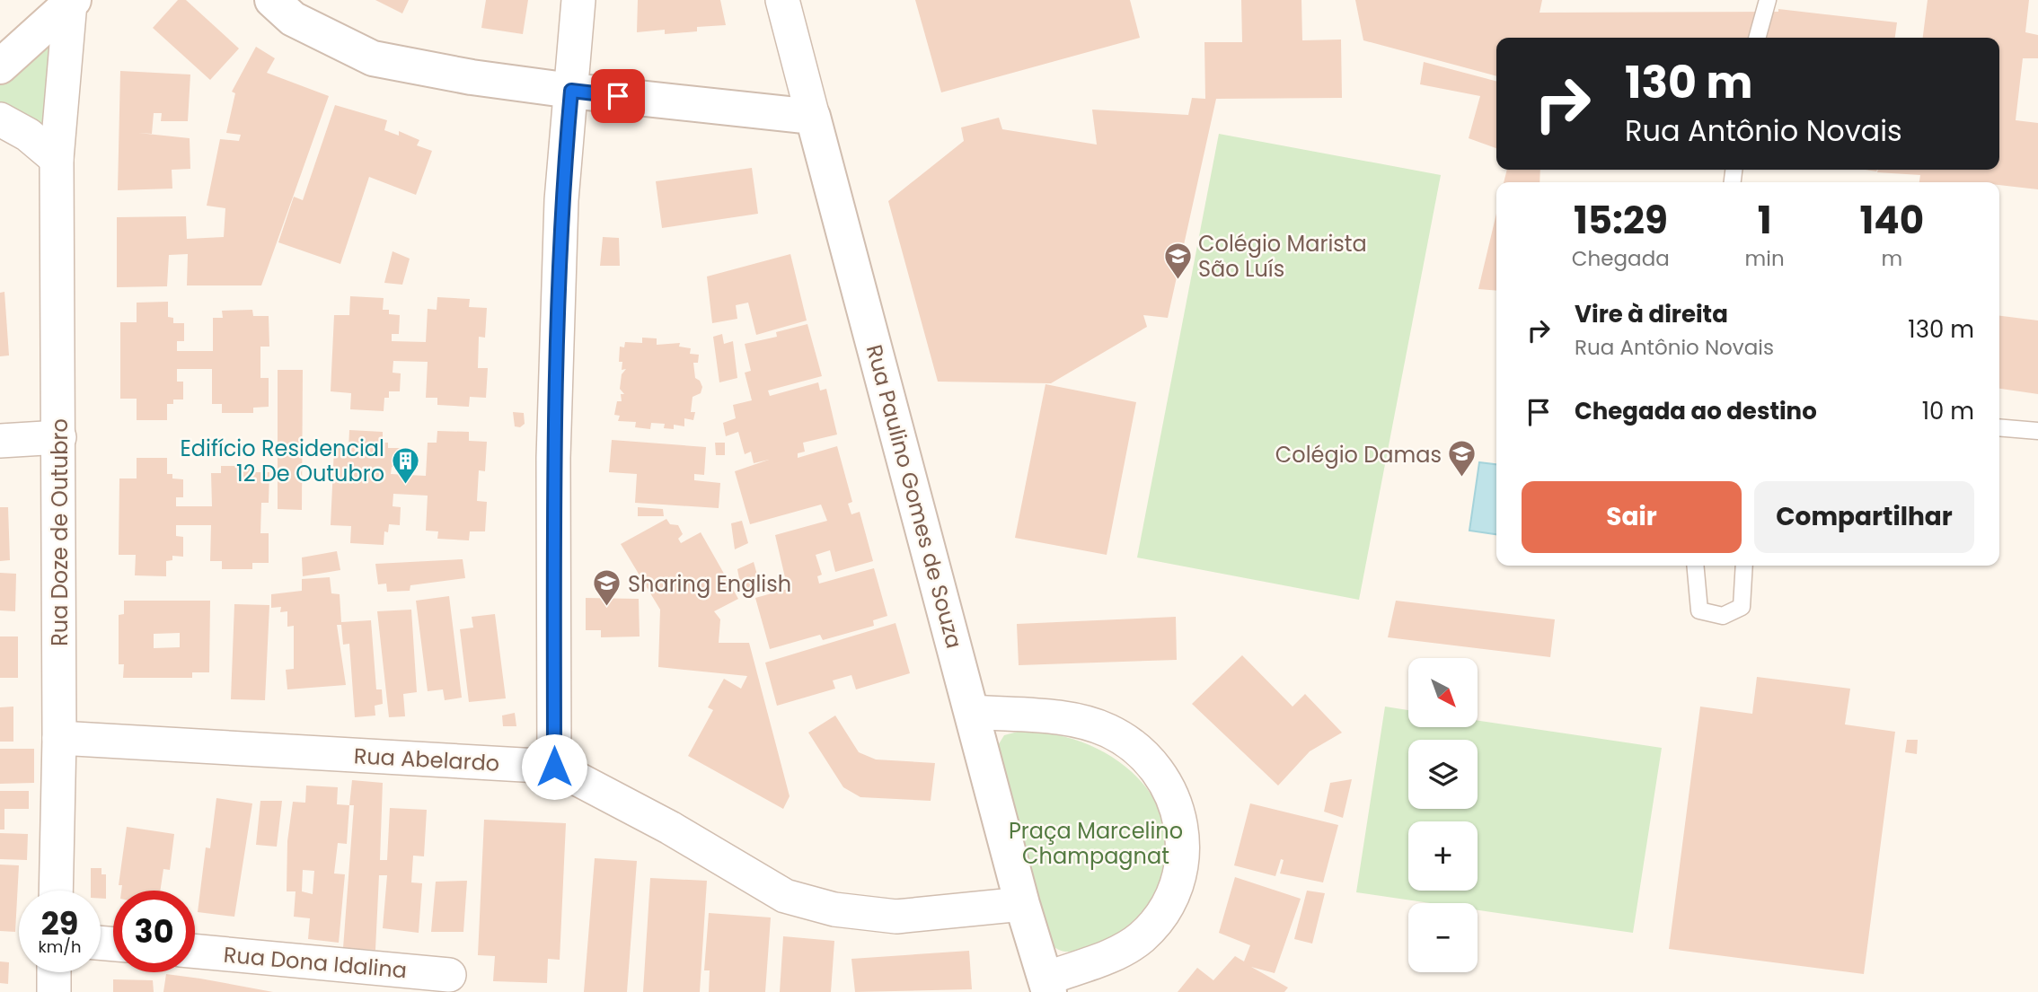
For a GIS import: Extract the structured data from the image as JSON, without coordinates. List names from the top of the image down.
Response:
{
  "streets": {
    "street": [
      "Rua Paulino Gomes de Souza",
      "Rua Doze de Outubro",
      "Rua Abelardo",
      "Rua Dona Idalina"
    ]
  },
  "crossings": [
    ["Rua Paulino Gomes de Souza", "Rua Abelardo"],
    ["Rua Doze de Outubro", "Rua Abelardo"]
  ],
  "parks": ["Praça Marcelino Champagnat"],
  "places": {
    "school or university": ["Colégio Marista São Luís", "Colégio Damas", "Sharing English"],
    "building": ["Edifício Residencial 12 De Outubro"]
  },
  "north": "bottom right",
  "page": {
    "turn": ["130 m", "Rua Antônio Novais"],
    "eta": [
      "15:29",
      "Chegada",
      "1",
      "min",
      "140",
      "m"
    ],
    "list": [
      {
        "name": "Vire à direita",
        "note": "Rua Antônio Novais",
        "value": "130 m"
      },
      {
        "name": "Chegada ao destino",
        "value": "10 m"
      }
    ],
    "buttons": ["Sair", "Compartilhar"],
    "map_buttons": ["+", "−"],
    "speed": "29 km/h",
    "limit": "30"
  }
}
